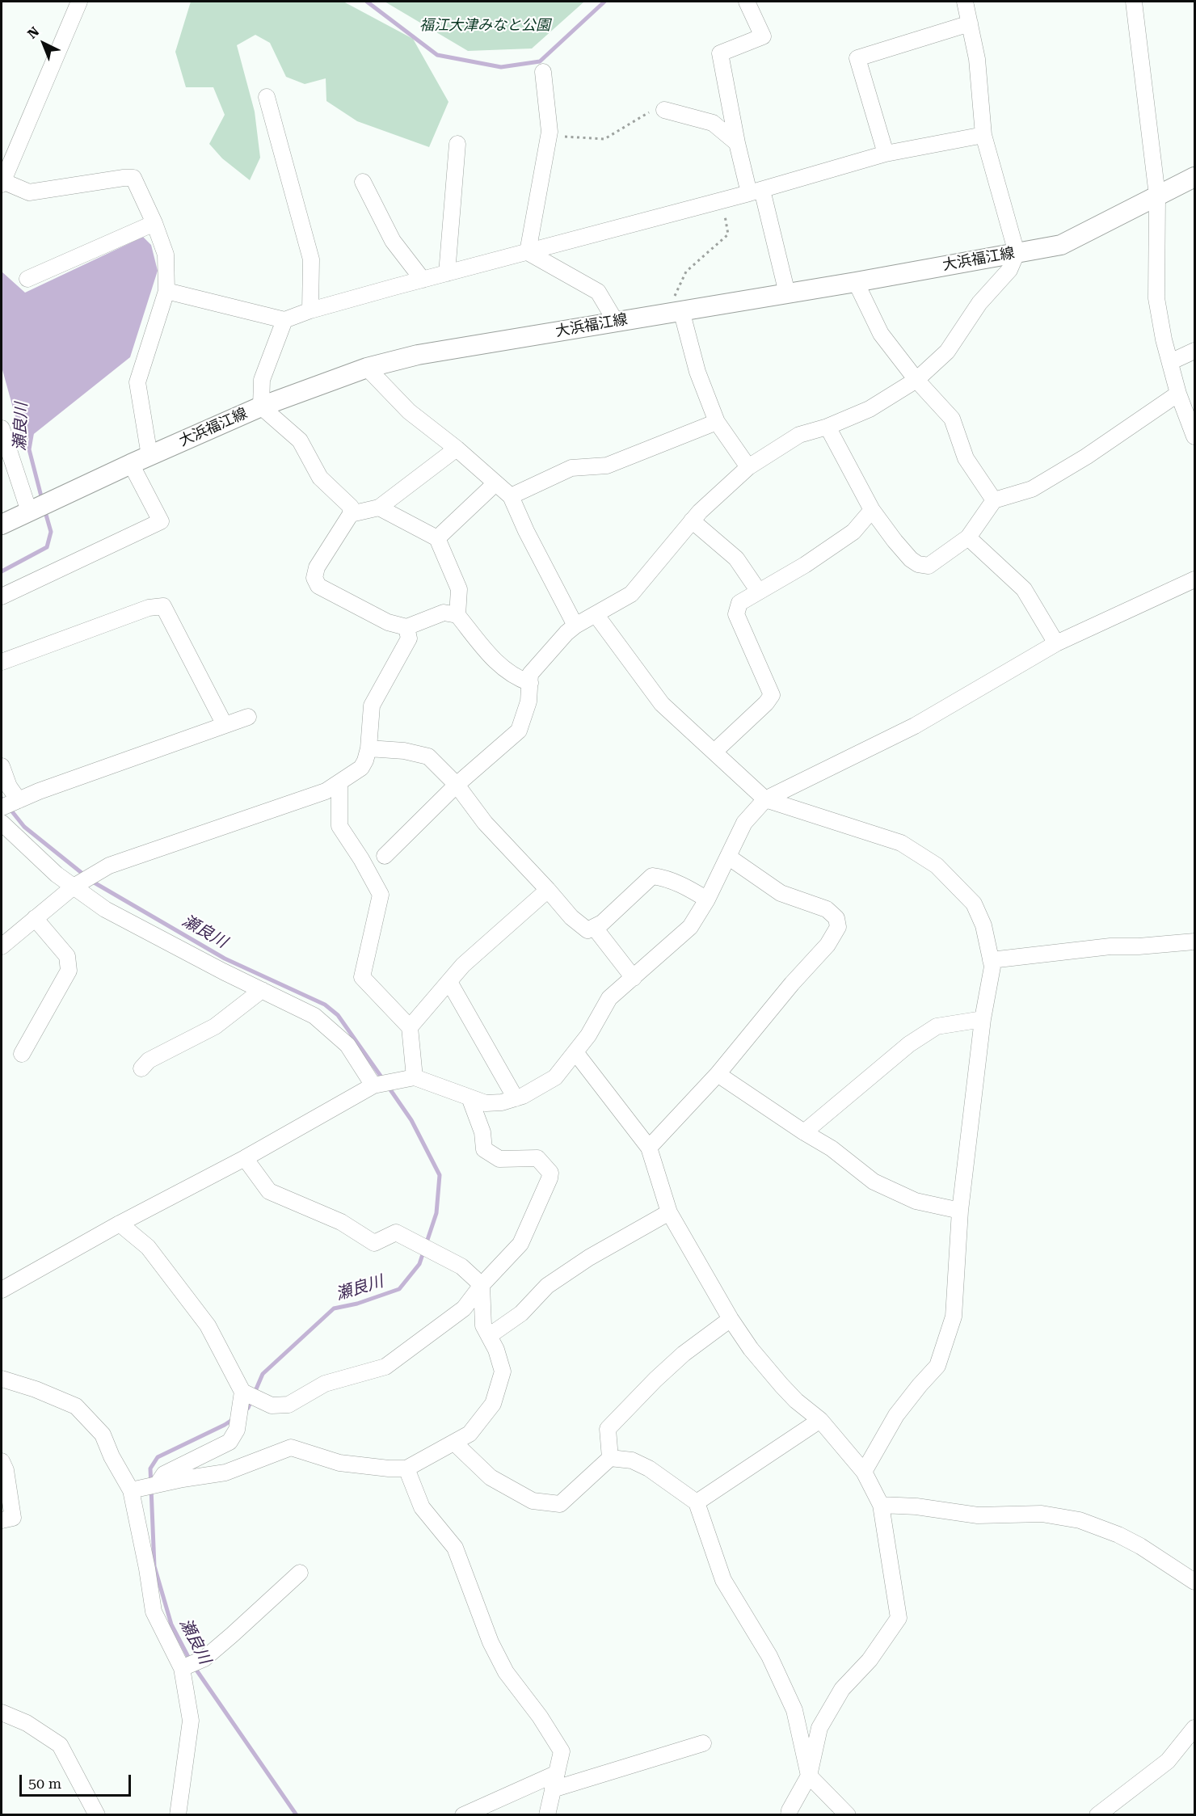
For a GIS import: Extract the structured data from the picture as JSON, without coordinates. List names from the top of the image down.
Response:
{
  "streets": {
    "main road": ["大浜福江線"]
  },
  "water": ["瀬良川"],
  "parks": ["福江大津みなと公園"],
  "scale_bar": "50 m",
  "north": "top left"
}
